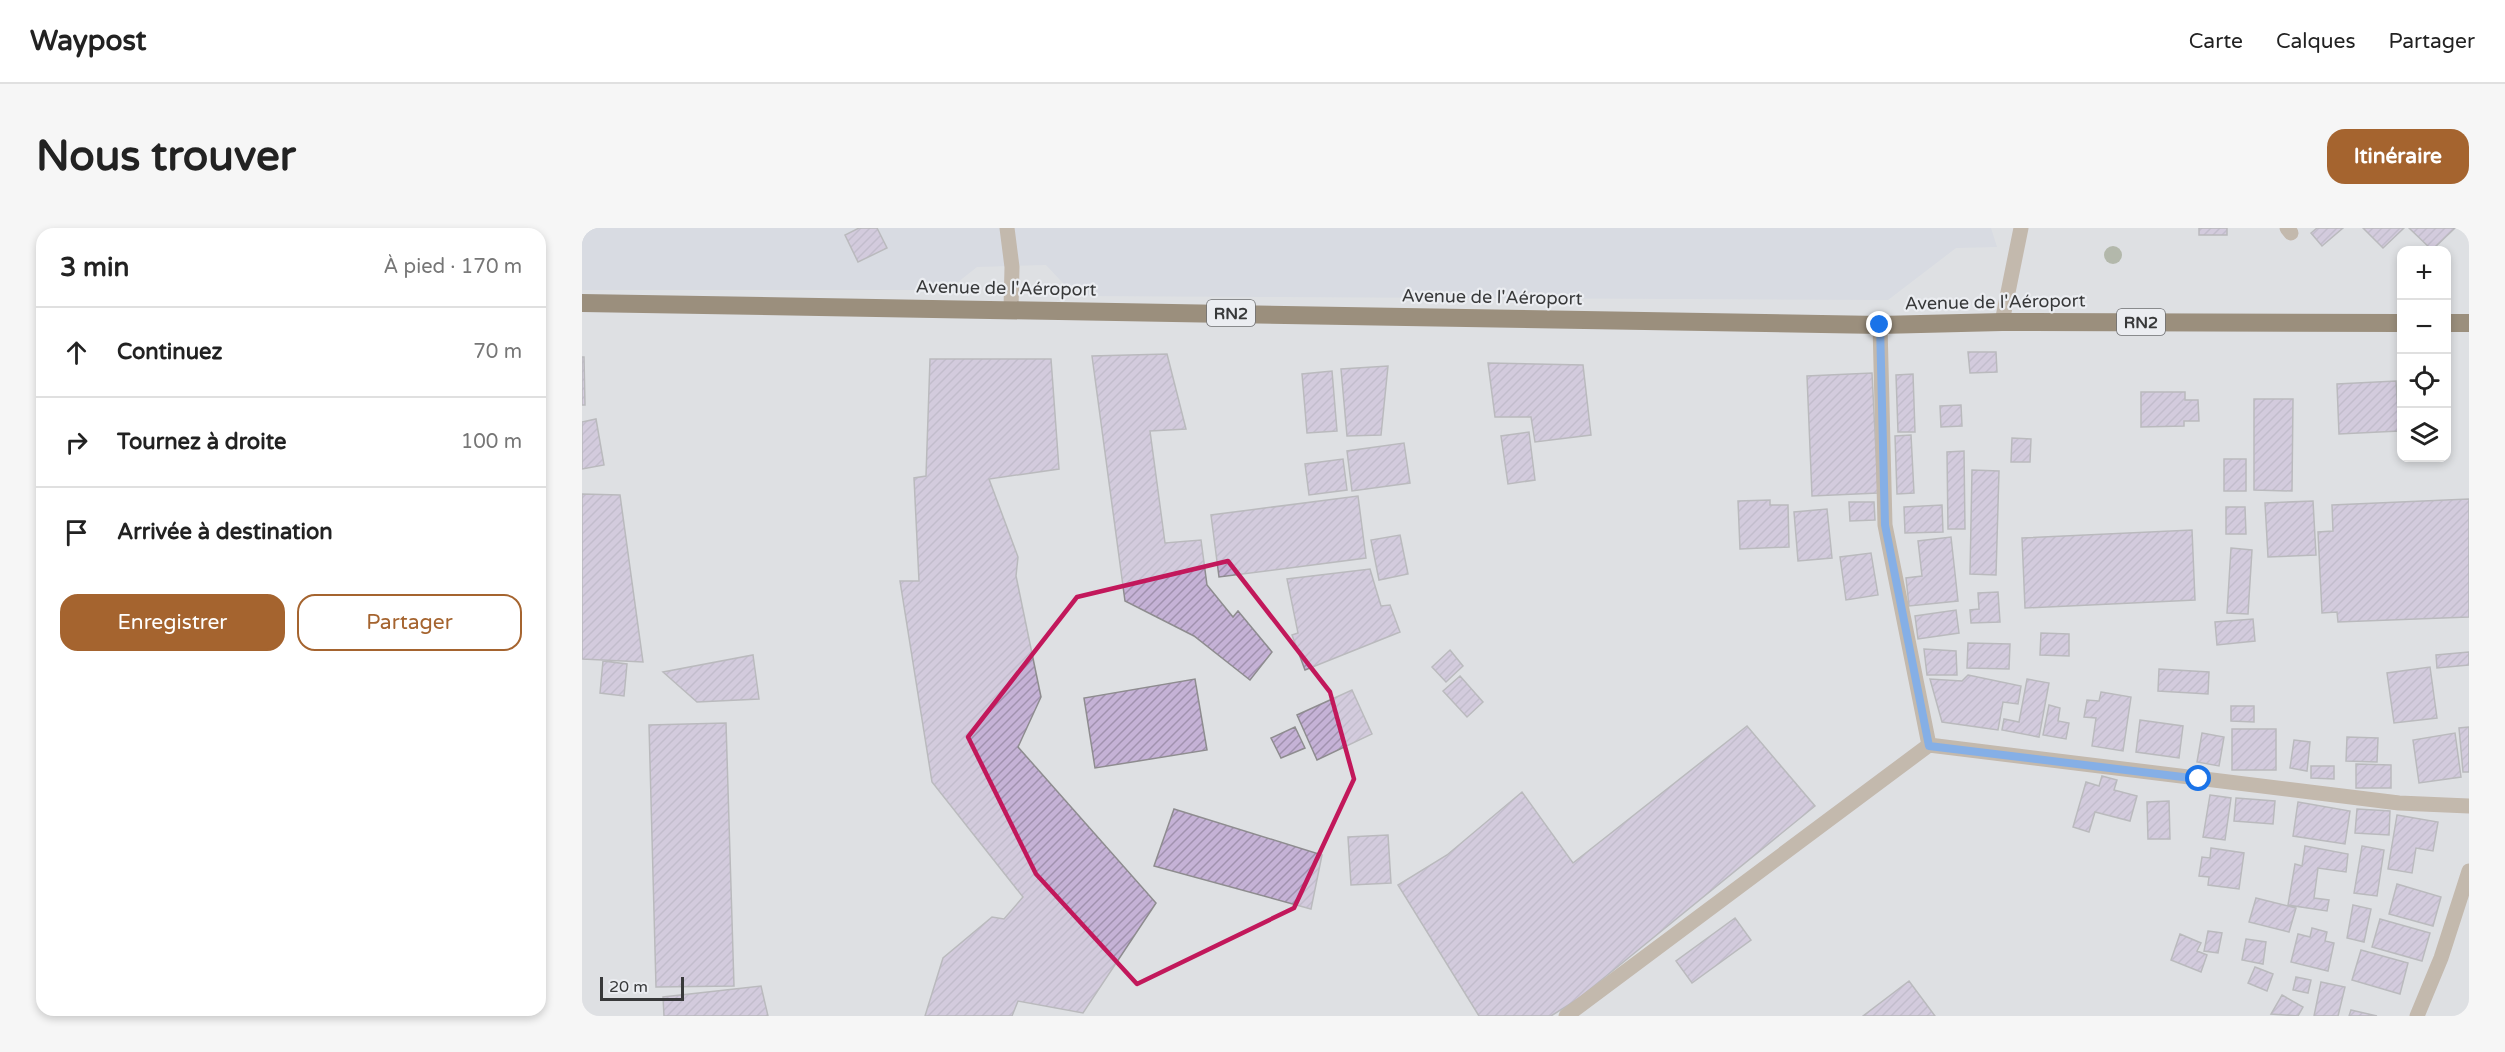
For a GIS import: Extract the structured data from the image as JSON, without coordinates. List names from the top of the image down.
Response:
{
  "streets": {
    "highway": ["Avenue de l'Aéroport", "RN2"]
  },
  "scale_bar": "20 m",
  "page": {
    "header": "Waypost",
    "nav": ["Carte", "Calques", "Partager"],
    "buttons": [
      "Itinéraire",
      ["Enregistrer", "Partager"]
    ],
    "title": "Nous trouver",
    "heading": ["3 min", "À pied · 170 m"],
    "map_buttons": ["+", "−"],
    "list": [
      ["Continuez", "70 m"],
      ["Tournez à droite", "100 m"],
      "Arrivée à destination"
    ],
    "scale": "20 m"
  }
}
